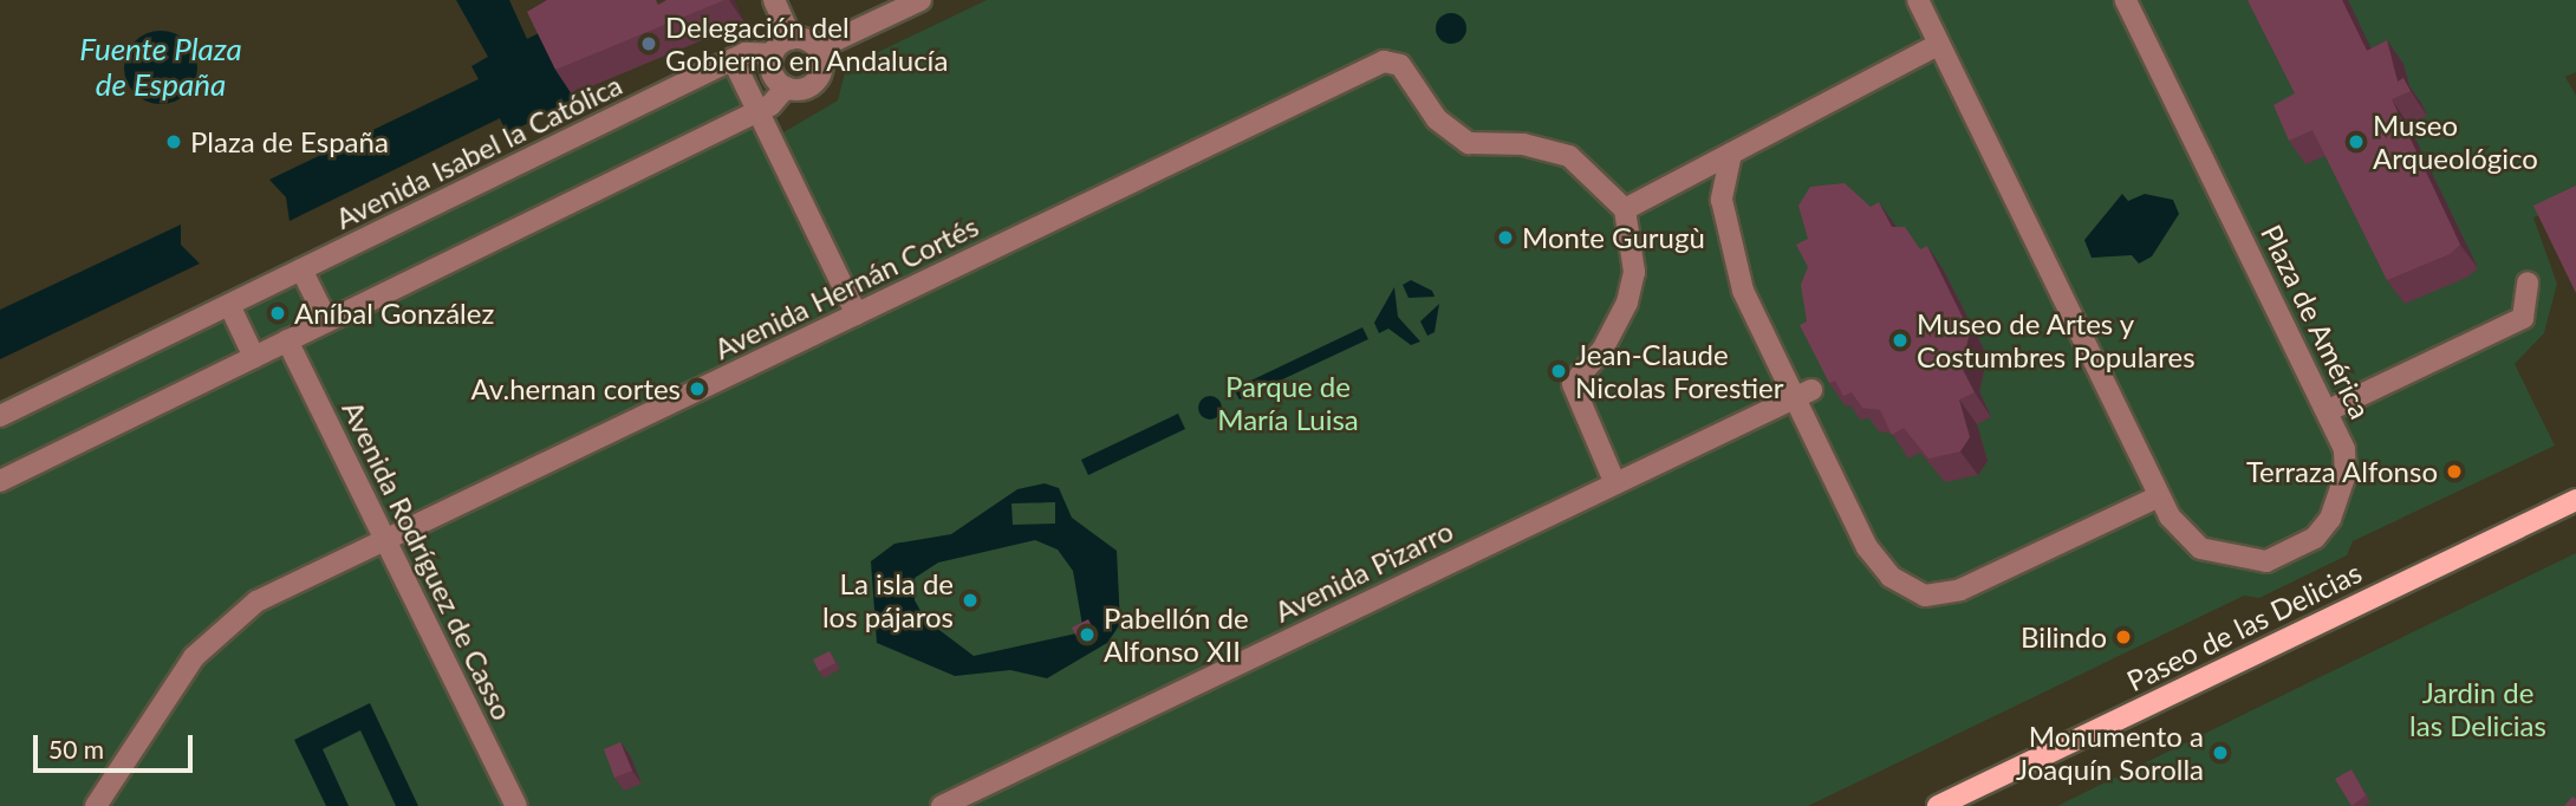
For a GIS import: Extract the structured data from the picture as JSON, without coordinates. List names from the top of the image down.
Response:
{
  "streets": {
    "main road": ["Paseo de las Delicias"],
    "street": [
      "Avenida Isabel la Católica",
      "Avenida Hernán Cortés",
      "Plaza de América",
      "Avenida Rodríguez de Casso",
      "Avenida Pizarro"
    ]
  },
  "crossings": [
    ["Avenida Hernán Cortés", "Avenida Rodríguez de Casso"]
  ],
  "water": ["Fuente Plaza de España"],
  "parks": ["Parque de María Luisa", "Jardin de las Delicias"],
  "places": [
    "Delegación del Gobierno en Andalucía",
    "Plaza de España",
    "Museo Arqueológico",
    "Monte Gurugù",
    "Aníbal González",
    "Museo de Artes y Costumbres Populares",
    "Jean-Claude Nicolas Forestier",
    "Av.hernan cortes",
    "Terraza Alfonso",
    "La isla de los pájaros",
    "Pabellón de Alfonso XII",
    "Bilindo",
    "Monumento a Joaquín Sorolla"
  ],
  "scale_bar": "50 m"
}
